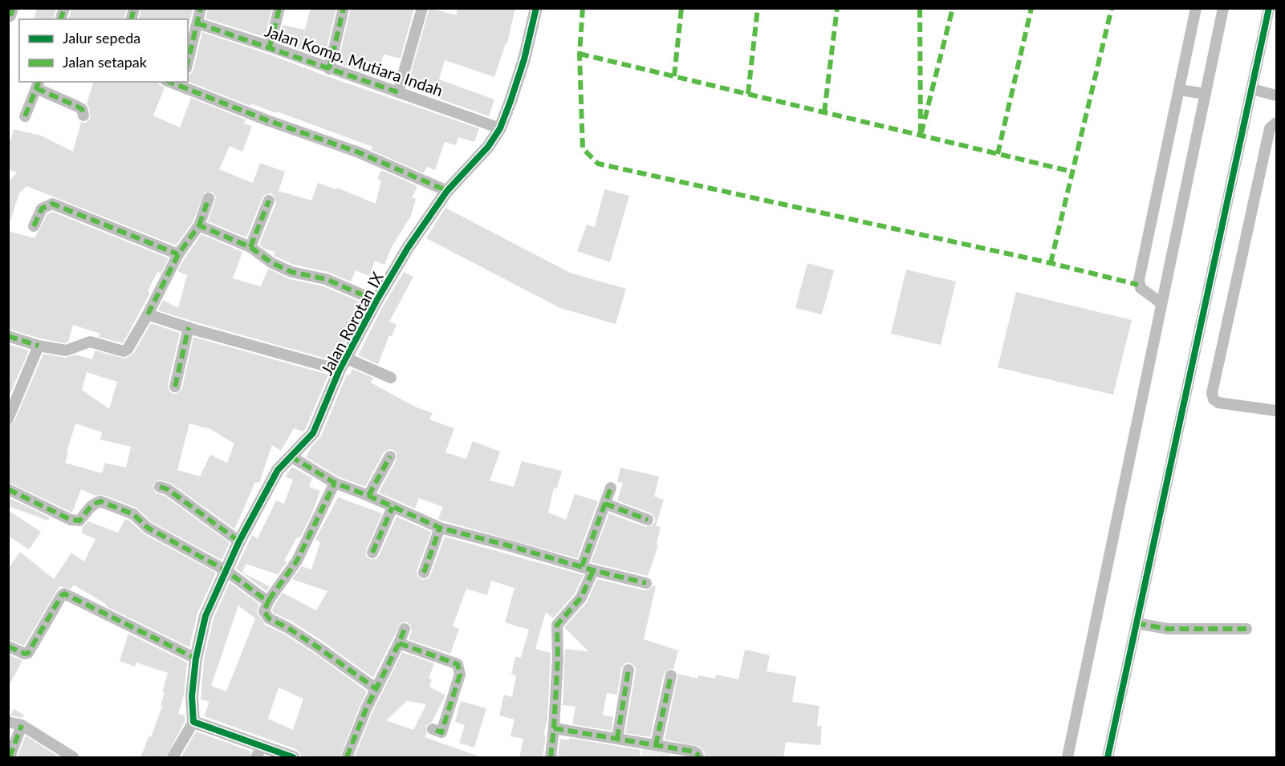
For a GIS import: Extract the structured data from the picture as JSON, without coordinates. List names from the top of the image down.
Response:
{
  "streets": {
    "street": ["Jalan Komp. Mutiara Indah", "Jalan Rorotan IX"]
  },
  "crossings": [
    ["Jalan Komp. Mutiara Indah", "Jalan Rorotan IX"]
  ],
  "legend": ["Jalur sepeda", "Jalan setapak"]
}
